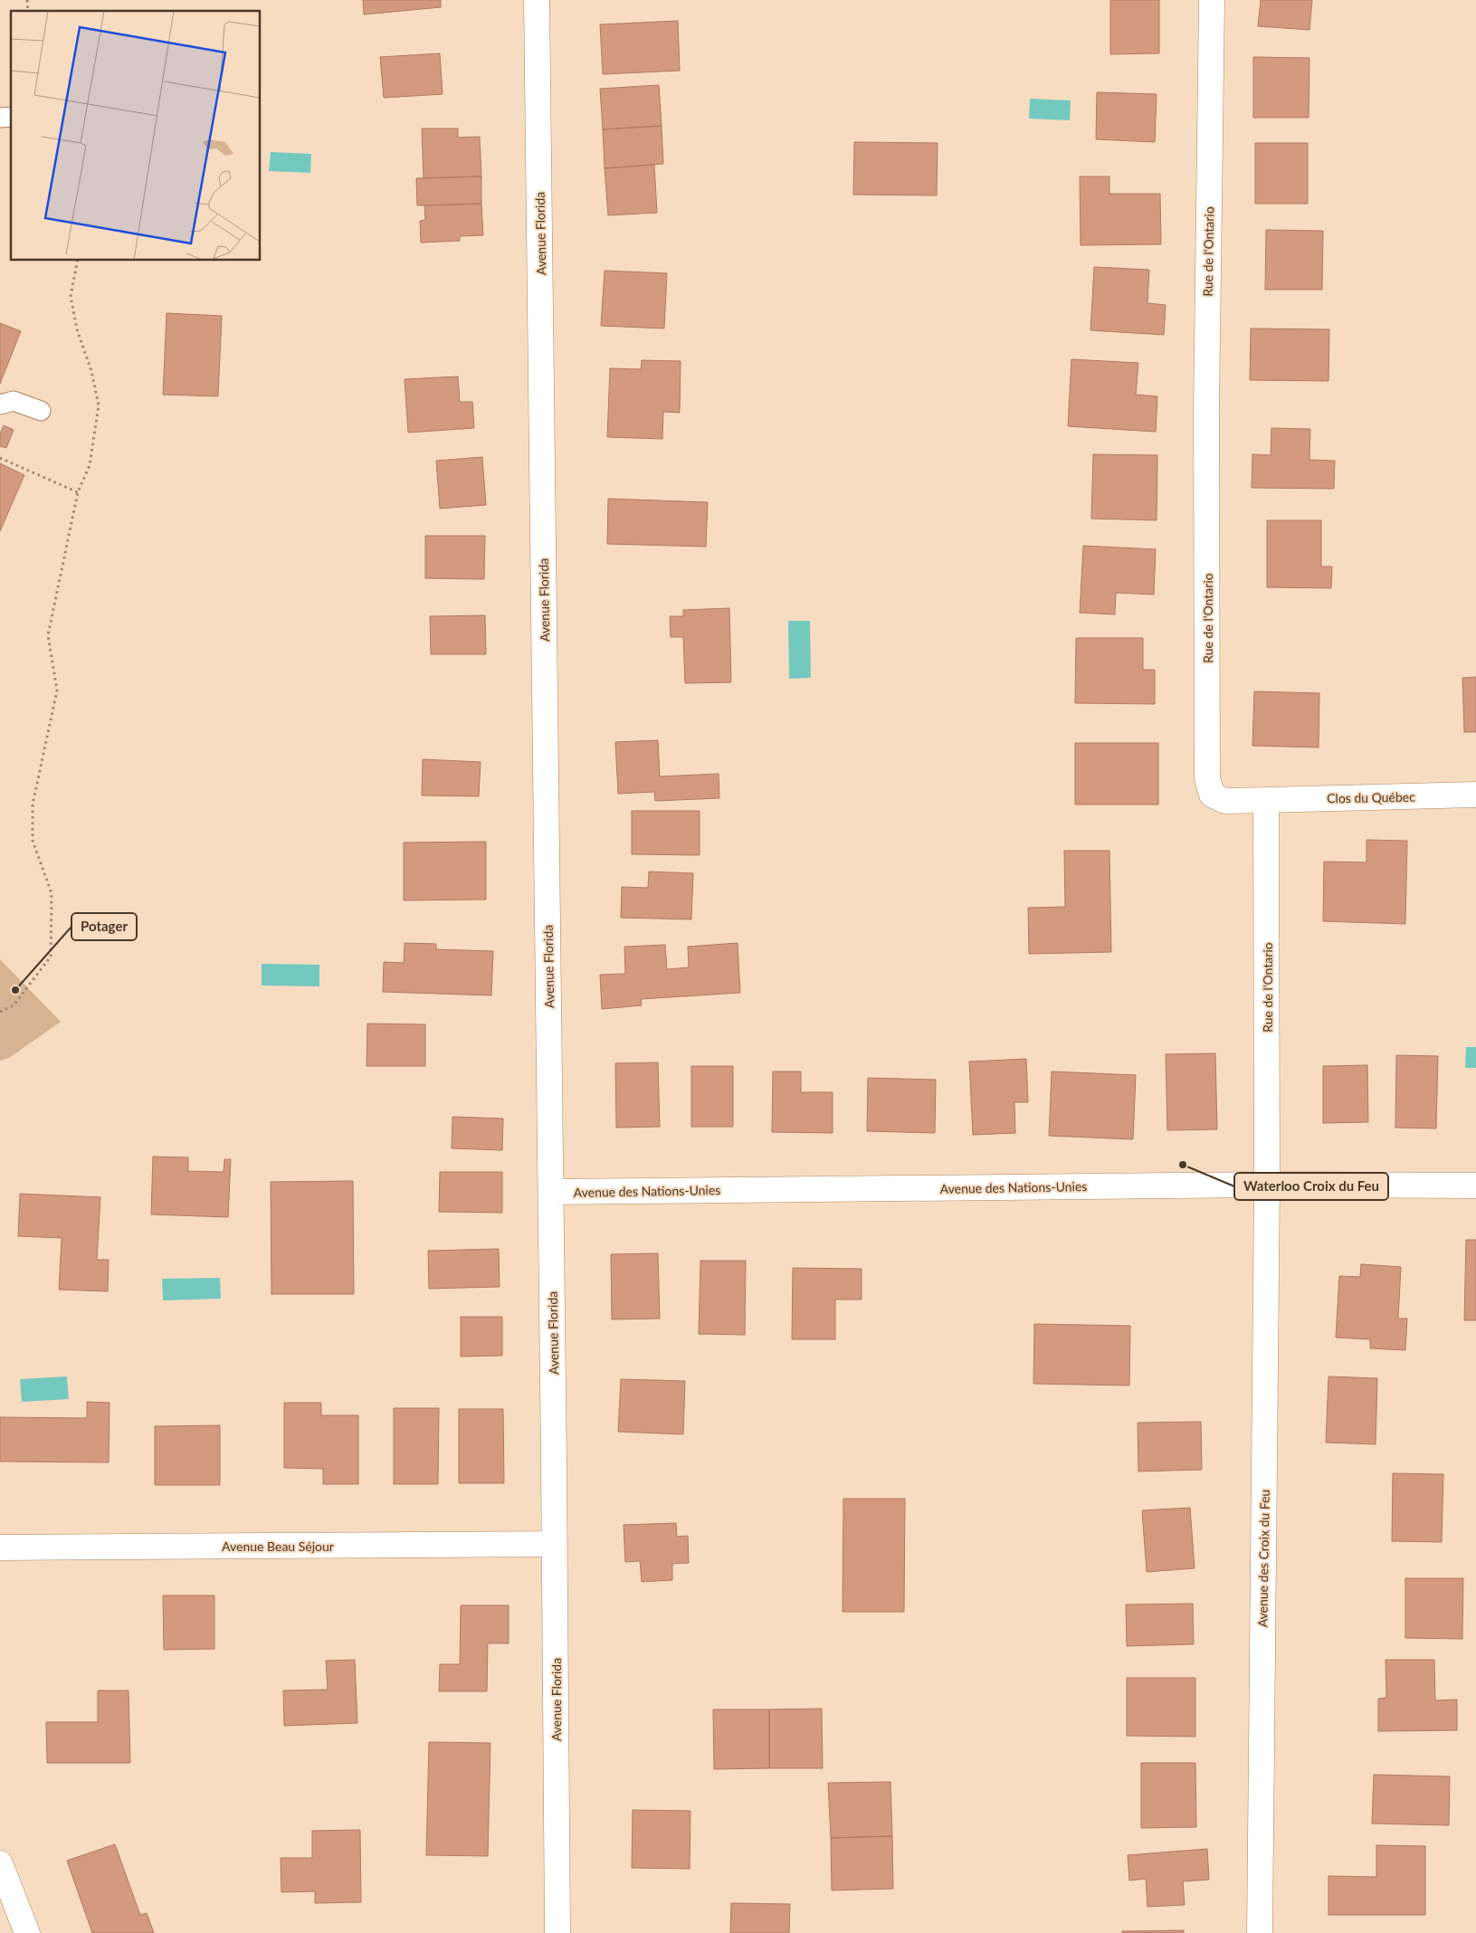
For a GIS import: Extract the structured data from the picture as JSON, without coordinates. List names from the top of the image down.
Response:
{
  "streets": {
    "street": [
      "Avenue Florida",
      "Rue de l'Ontario",
      "Clos du Québec",
      "Avenue des Nations-Unies",
      "Avenue Beau Séjour",
      "Avenue des Croix du Feu"
    ]
  },
  "crossings": [
    ["Avenue Florida", "Avenue des Nations-Unies"],
    ["Avenue Florida", "Avenue Beau Séjour"],
    ["Rue de l'Ontario", "Clos du Québec"],
    ["Rue de l'Ontario", "Avenue des Nations-Unies"],
    ["Rue de l'Ontario", "Avenue des Croix du Feu"],
    ["Avenue des Nations-Unies", "Avenue des Croix du Feu"]
  ],
  "places": ["Potager", "Waterloo Croix du Feu"]
}
